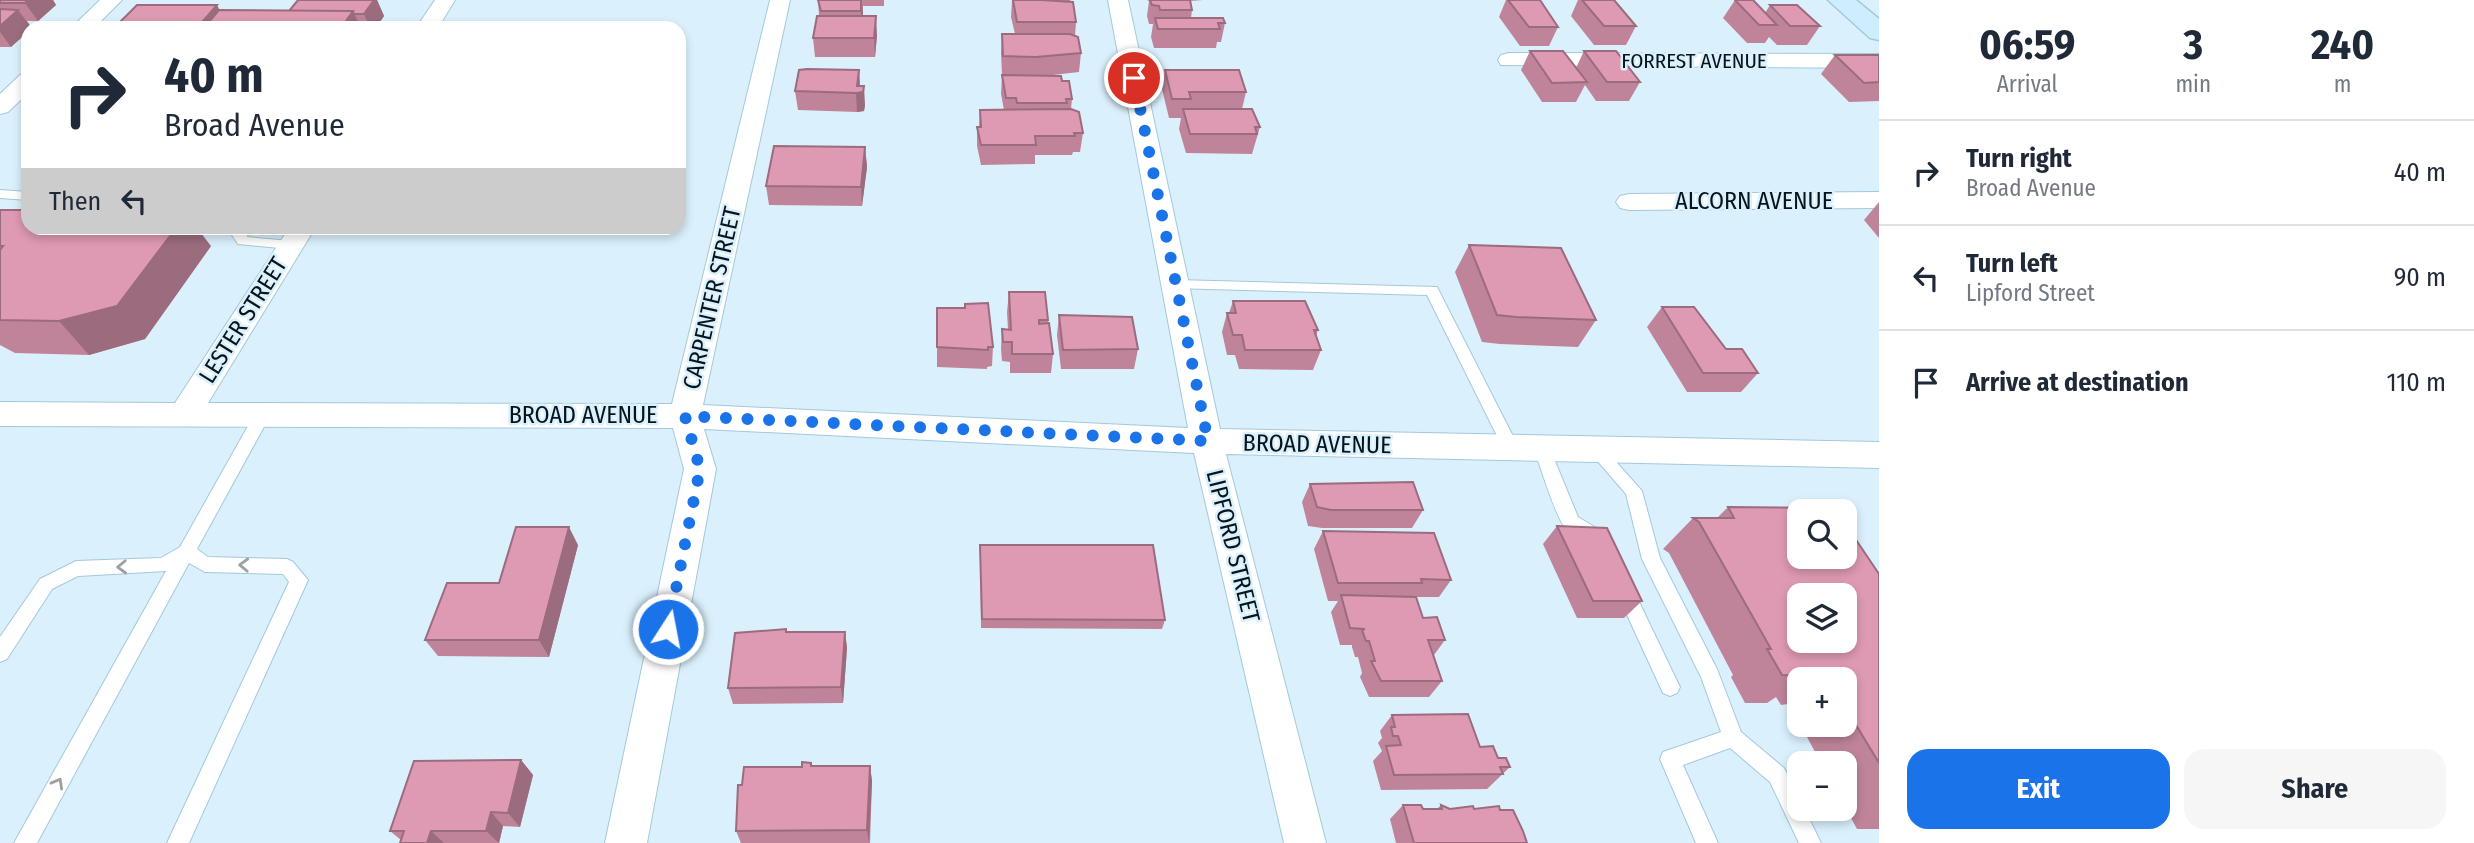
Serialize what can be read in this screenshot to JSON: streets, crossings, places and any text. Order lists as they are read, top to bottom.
{
  "streets": {
    "street": [
      "FORREST AVENUE",
      "ALCORN AVENUE",
      "CARPENTER STREET",
      "LESTER STREET",
      "BROAD AVENUE",
      "LIPFORD STREET"
    ]
  },
  "crossings": [
    ["CARPENTER STREET", "BROAD AVENUE"],
    ["LESTER STREET", "BROAD AVENUE"],
    ["BROAD AVENUE", "LIPFORD STREET"]
  ],
  "page": {
    "eta": [
      "06:59",
      "Arrival",
      "3",
      "min",
      "240",
      "m"
    ],
    "turn": ["40 m", "Broad Avenue"],
    "list": [
      {
        "name": "Turn right",
        "note": "Broad Avenue",
        "value": "40 m"
      },
      {
        "name": "Turn left",
        "note": "Lipford Street",
        "value": "90 m"
      },
      {
        "name": "Arrive at destination",
        "value": "110 m"
      }
    ],
    "then": "Then",
    "map_buttons": ["+", "−"],
    "buttons": ["Exit", "Share"]
  }
}
